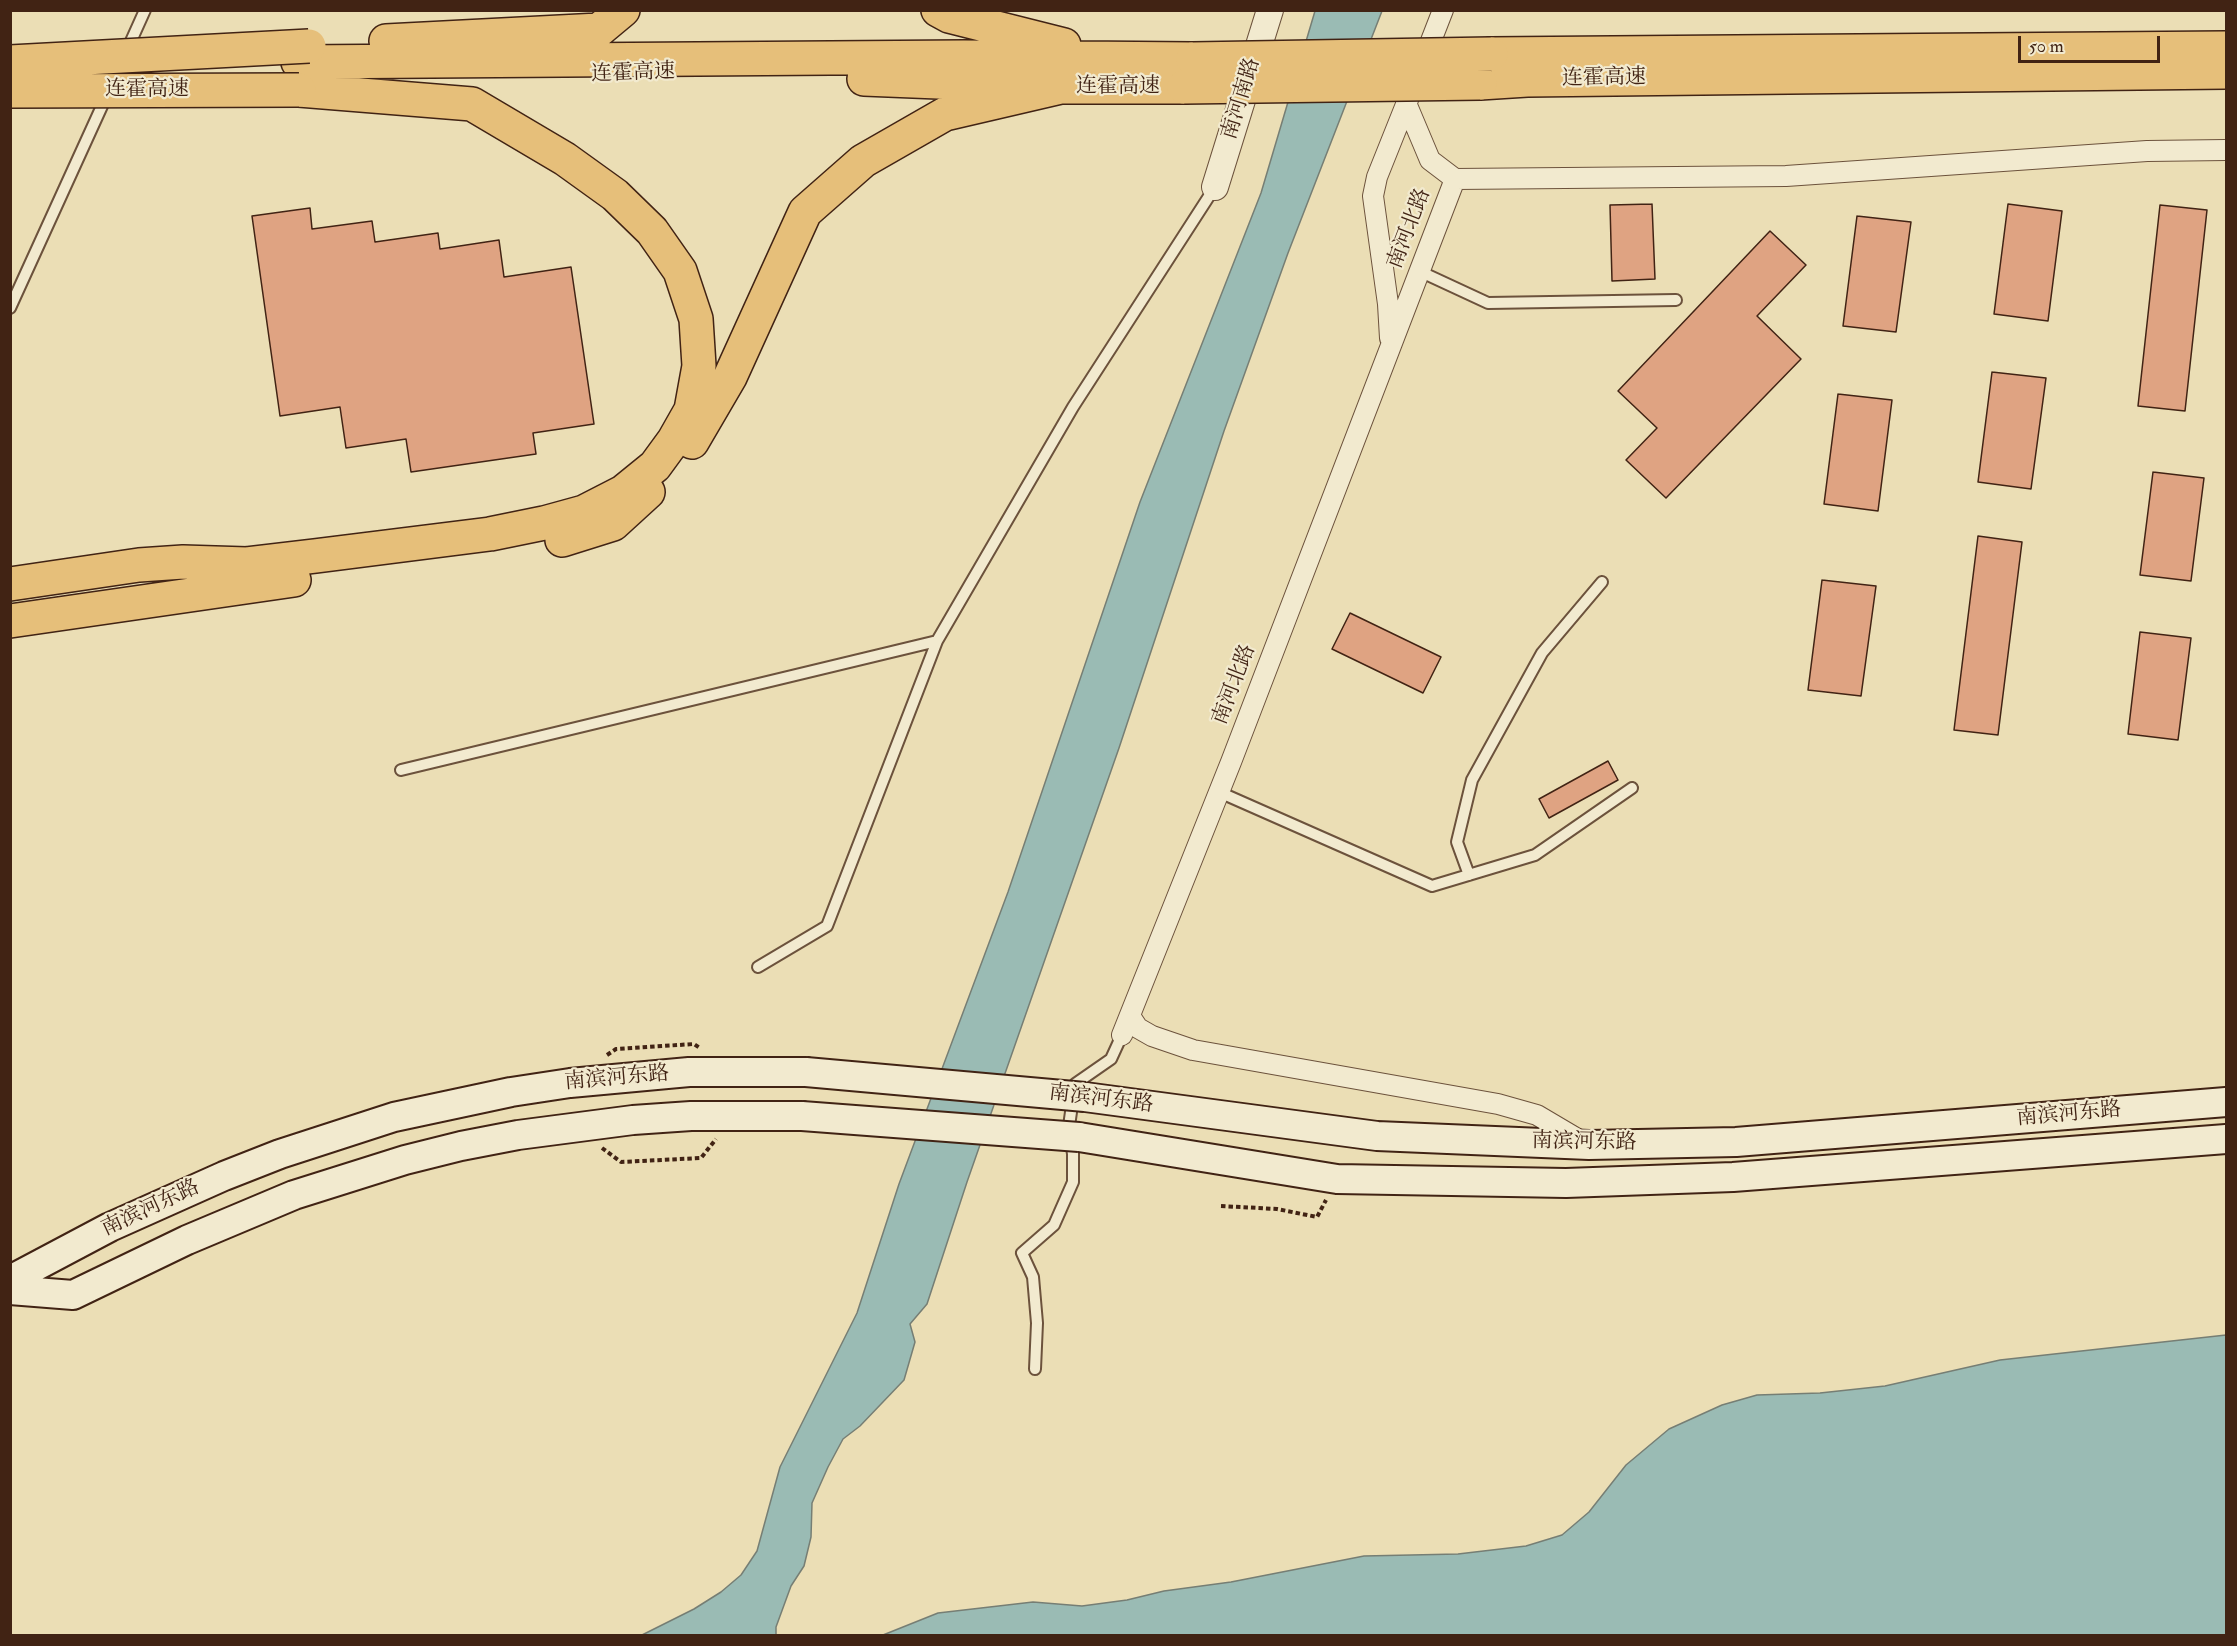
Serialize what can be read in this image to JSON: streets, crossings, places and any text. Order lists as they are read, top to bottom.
{
  "streets": {
    "highway": ["连霍高速"],
    "main road": ["南滨河东路"],
    "street": ["南河南路", "南河北路"]
  },
  "scale_bar": "50 m"
}
